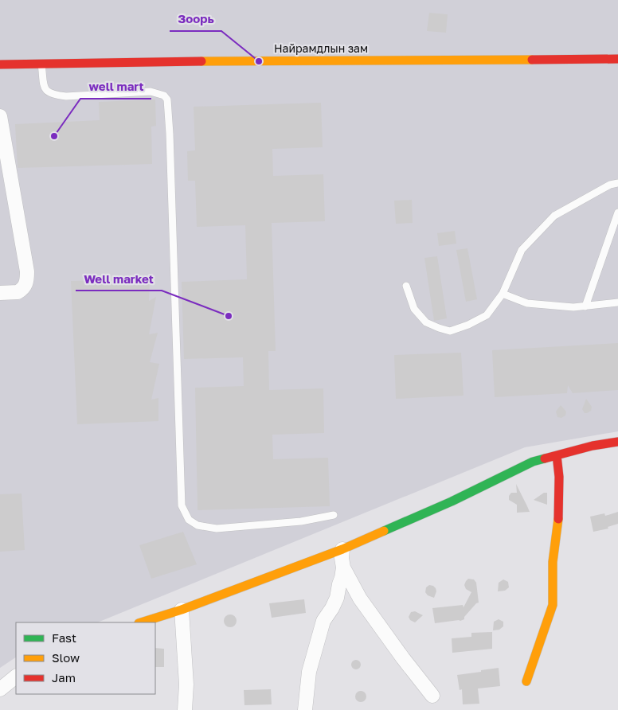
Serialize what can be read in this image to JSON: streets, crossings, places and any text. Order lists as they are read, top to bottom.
{
  "streets": {
    "street": ["Найрамдлын зам"]
  },
  "places": ["Зоорь", "well mart", "Well market"],
  "legend": ["Fast", "Slow", "Jam"]
}
